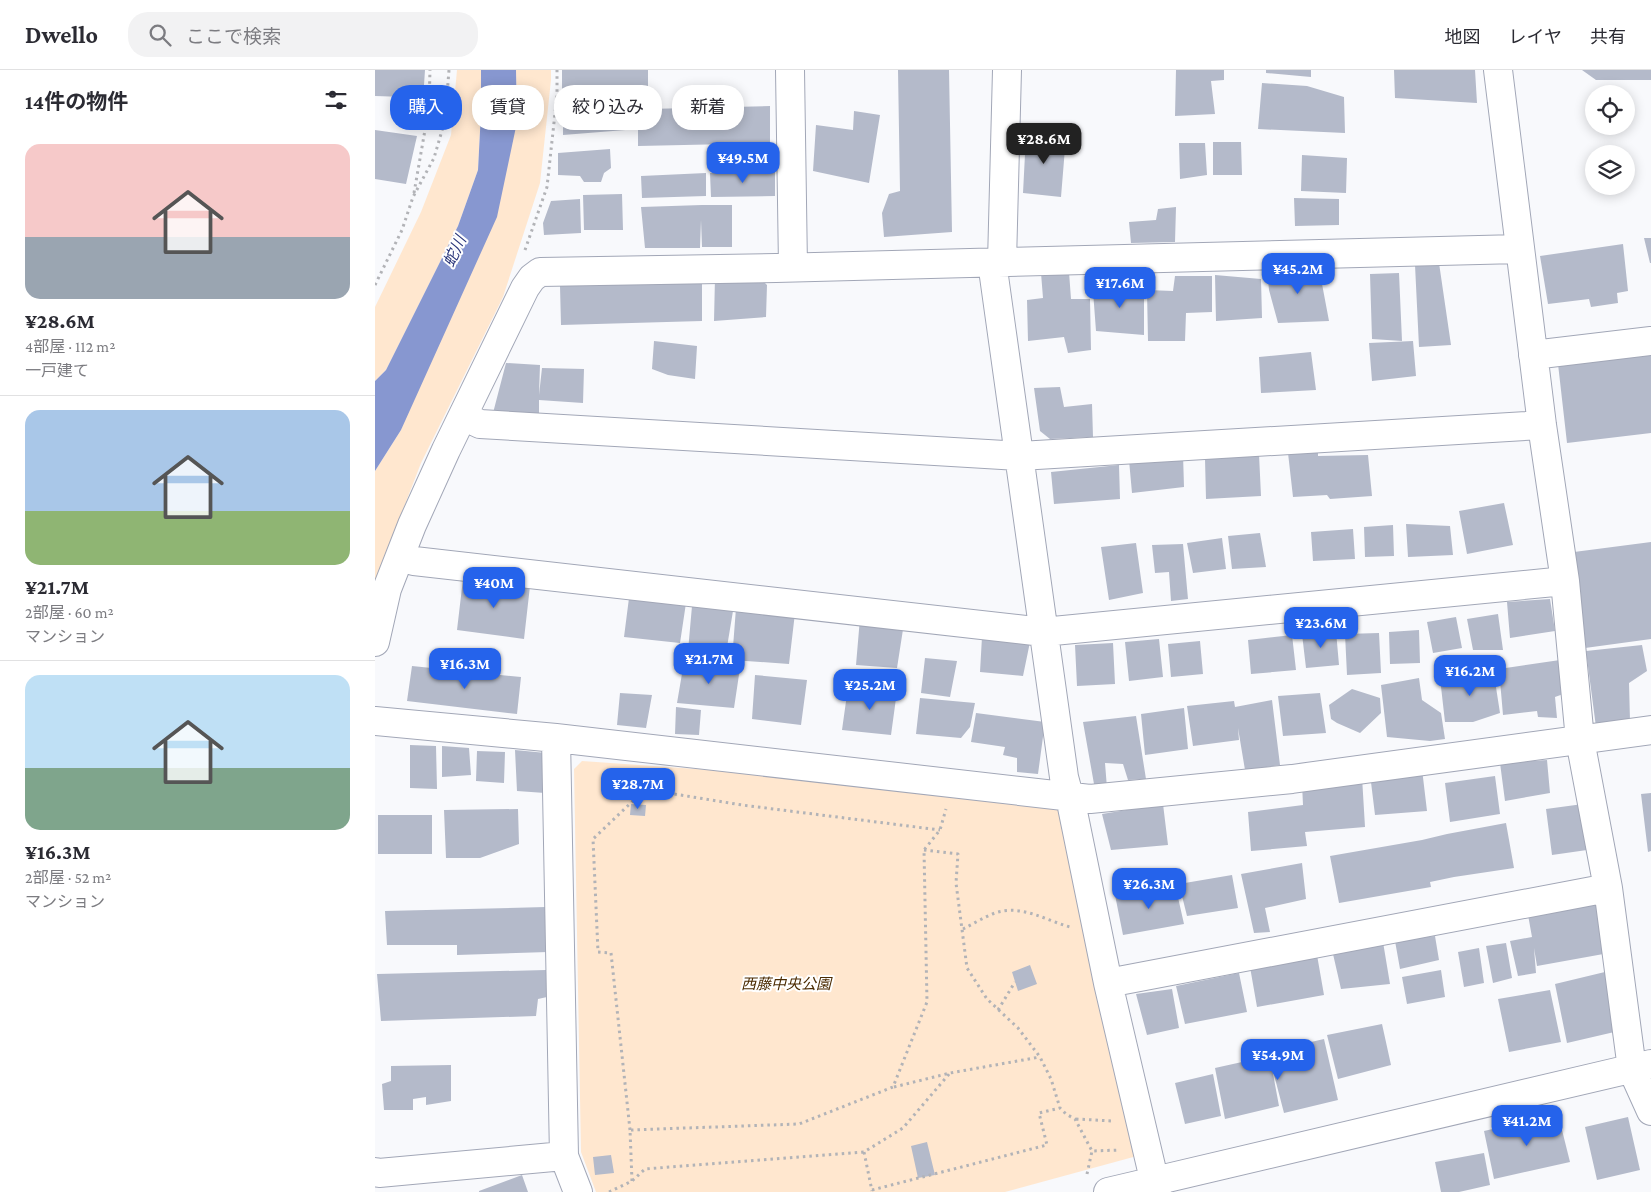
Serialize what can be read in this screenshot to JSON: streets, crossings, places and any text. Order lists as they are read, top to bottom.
{
  "water": ["蛇川"],
  "parks": ["西藤中央公園"],
  "page": {
    "header": "Dwello",
    "search": "ここで検索",
    "nav": ["地図", "レイヤ", "共有"],
    "heading": "14件の物件",
    "chip": [
      "購入",
      "賃貸",
      "絞り込み",
      "新着"
    ],
    "price": [
      "¥28.6M",
      "¥49.5M",
      "¥45.2M",
      "¥17.6M",
      "¥40M",
      "¥23.6M",
      "¥21.7M",
      "¥16.3M",
      "¥16.2M",
      "¥25.2M",
      "¥28.7M",
      "¥26.3M",
      "¥54.9M",
      "¥41.2M"
    ],
    "list": [
      {
        "name": "¥28.6M",
        "note": "4部屋 · 112 m² · 一戸建て"
      },
      {
        "name": "¥21.7M",
        "note": "2部屋 · 60 m² · マンション"
      },
      {
        "name": "¥16.3M",
        "note": "2部屋 · 52 m² · マンション"
      }
    ]
  }
}
